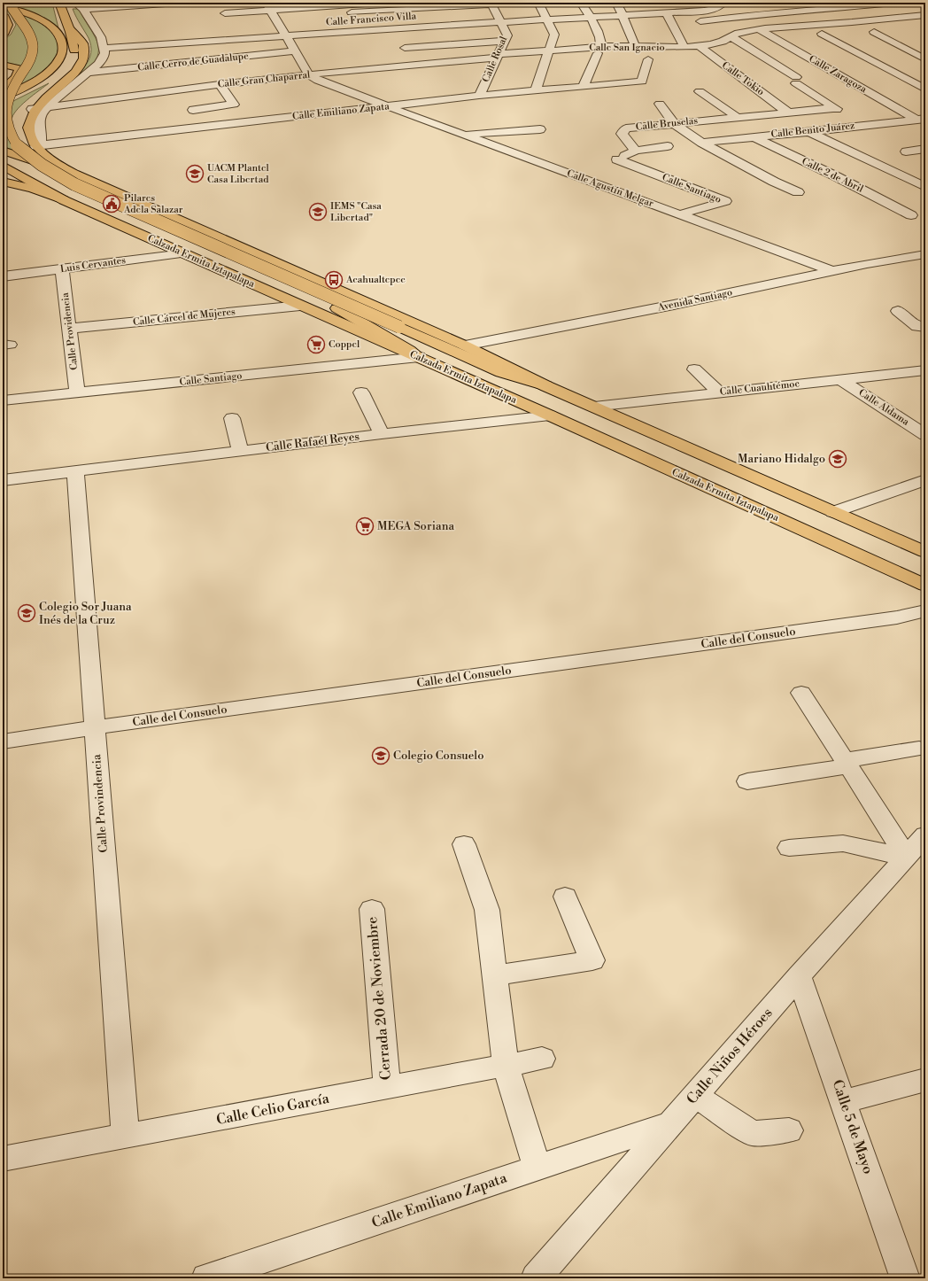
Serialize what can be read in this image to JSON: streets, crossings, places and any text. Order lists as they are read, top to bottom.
{
  "streets": {
    "main road": ["Calzada Ermita Iztapalapa"],
    "street": [
      "Calle Francisco Villa",
      "Calle San Ignacio",
      "Calle Rosal",
      "Calle Cerro de Guadalupe",
      "Calle Zaragoza",
      "Calle Tokio",
      "Calle Gran Chaparral",
      "Calle Emiliano Zapata",
      "Calle Bruselas",
      "Calle Benito Juárez",
      "Calle 2 de Abril",
      "Calle Agustín Melgar",
      "Calle Santiago",
      "Luis Cervantes",
      "Avenida Santiago",
      "Calle Cárcel de Mujeres",
      "Calle Providencia",
      "Calle Cuauhtémoc",
      "Calle Aldama",
      "Calle Rafaél Reyes",
      "Calle del Consuelo",
      "Calle Provindencia",
      "Cerrada 20 de Noviembre",
      "Calle Niños Héroes",
      "Calle Celio García",
      "Calle 5 de Mayo"
    ]
  },
  "crossings": [
    ["Calle Francisco Villa", "Calle Rosal"],
    ["Calle San Ignacio", "Calle Rosal"],
    ["Calle San Ignacio", "Calle Zaragoza"],
    ["Calle San Ignacio", "Calle Tokio"],
    ["Calle San Ignacio", "Calle Gran Chaparral"],
    ["Calle Rosal", "Calle Gran Chaparral"],
    ["Calle Rosal", "Calle Emiliano Zapata"],
    ["Calle Zaragoza", "Calle Benito Juárez"],
    ["Calle Tokio", "Calle Bruselas"],
    ["Calle Gran Chaparral", "Calle Agustín Melgar"],
    ["Calle Emiliano Zapata", "Calle Agustín Melgar"],
    ["Calle Emiliano Zapata", "Calle Niños Héroes"],
    ["Calle Bruselas", "Calle Santiago"],
    ["Calle Benito Juárez", "Calle 2 de Abril"],
    ["Calle Agustín Melgar", "Calle Santiago"],
    ["Calle Agustín Melgar", "Avenida Santiago"],
    ["Calle Santiago", "Calzada Ermita Iztapalapa"],
    ["Calle Santiago", "Calle Providencia"],
    ["Calzada Ermita Iztapalapa", "Luis Cervantes"],
    ["Calzada Ermita Iztapalapa", "Calle Cárcel de Mujeres"],
    ["Calzada Ermita Iztapalapa", "Calle Rafaél Reyes"],
    ["Luis Cervantes", "Calle Providencia"],
    ["Calle Cárcel de Mujeres", "Calle Providencia"],
    ["Calle Cuauhtémoc", "Calle Aldama"],
    ["Calle Rafaél Reyes", "Calle Provindencia"],
    ["Calle del Consuelo", "Calle Provindencia"],
    ["Calle Provindencia", "Calle Celio García"],
    ["Cerrada 20 de Noviembre", "Calle Celio García"],
    ["Calle Niños Héroes", "Calle 5 de Mayo"]
  ],
  "places": {
    "school or university": [
      "UACM Plantel Casa Libertad",
      "IEMS \"Casa Libertad\"",
      "Mariano Hidalgo",
      "Colegio Sor Juana Inés de la Cruz",
      "Colegio Consuelo"
    ],
    "public building": ["Pilares Adela Salazar"],
    "bus stop": ["Acahualtepec"],
    "supermarket": ["Coppel", "MEGA Soriana"]
  }
}
